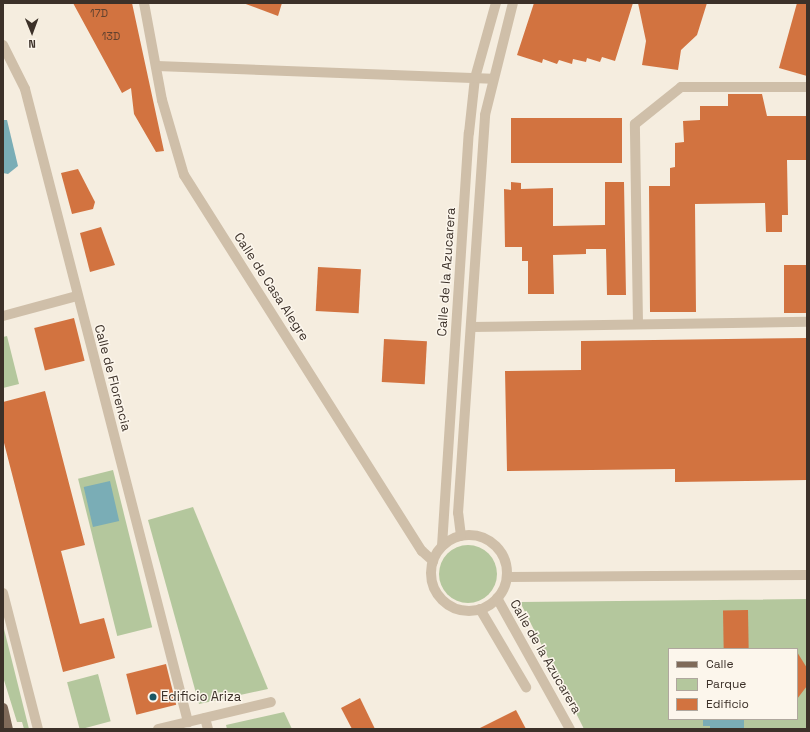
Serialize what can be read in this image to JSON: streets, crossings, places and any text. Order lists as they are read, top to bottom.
{
  "streets": {
    "street": ["Calle de la Azucarera", "Calle de Casa Alegre", "Calle de Florencia"]
  },
  "crossings": [
    ["Calle de la Azucarera", "Calle de Casa Alegre"]
  ],
  "places": ["Edificio Ariza"],
  "house_numbers": ["17D", "13D"],
  "legend": ["Calle", "Parque", "Edificio"],
  "north": "bottom"
}
